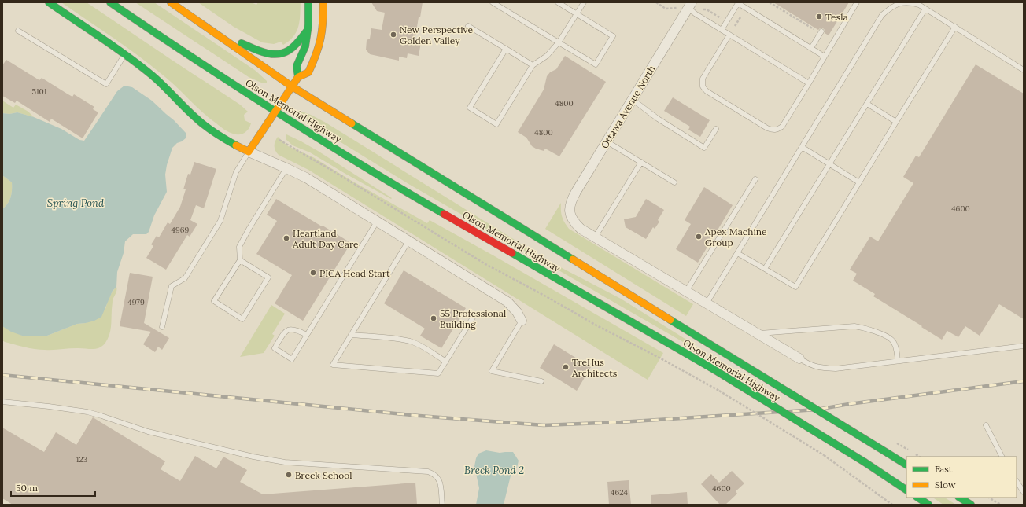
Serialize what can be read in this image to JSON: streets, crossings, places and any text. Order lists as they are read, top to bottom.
{
  "streets": {
    "main road": ["Olson Memorial Highway"],
    "street": ["Ottawa Avenue North"]
  },
  "water": ["Spring Pond", "Breck Pond 2"],
  "places": [
    "Tesla",
    "New Perspective Golden Valley",
    "Apex Machine Group",
    "Heartland Adult Day Care",
    "PICA Head Start",
    "55 Professional Building",
    "TreHus Architects",
    "Breck School"
  ],
  "house_numbers": [
    "5101",
    "4800",
    "4800",
    "4600",
    "4969",
    "4979",
    "123",
    "4600",
    "4624"
  ],
  "legend": ["Fast", "Slow"],
  "scale_bar": "50 m"
}
